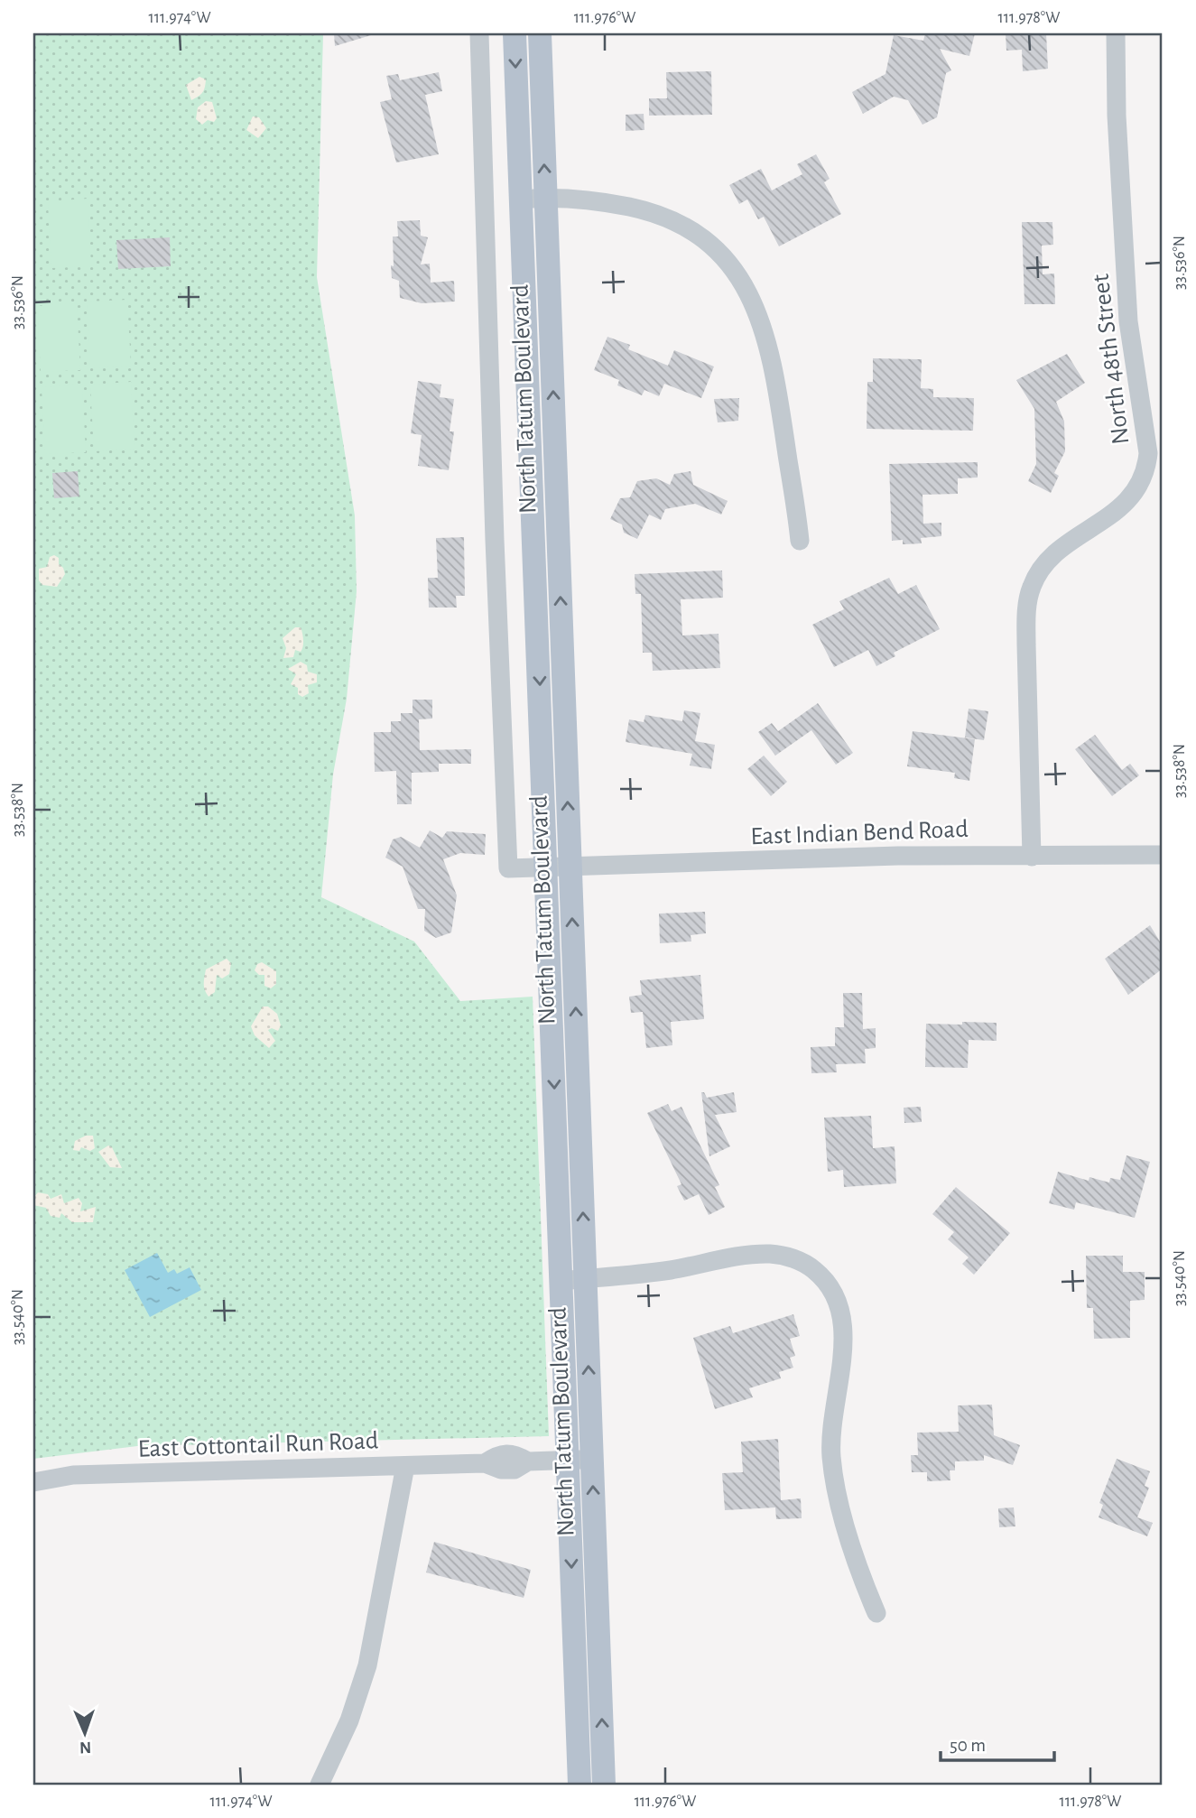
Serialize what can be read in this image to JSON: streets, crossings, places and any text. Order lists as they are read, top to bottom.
{
  "streets": {
    "main road": ["North Tatum Boulevard"],
    "street": ["North 48th Street", "East Indian Bend Road", "East Cottontail Run Road"]
  },
  "crossings": [
    ["North 48th Street", "East Indian Bend Road"],
    ["North Tatum Boulevard", "East Indian Bend Road"],
    ["North Tatum Boulevard", "East Cottontail Run Road"]
  ],
  "scale_bar": "50 m",
  "north": "bottom",
  "coordinates": [
    "111.974°W",
    "111.976°W",
    "111.978°W",
    "33.536°N",
    "33.538°N",
    "33.540°N"
  ]
}
